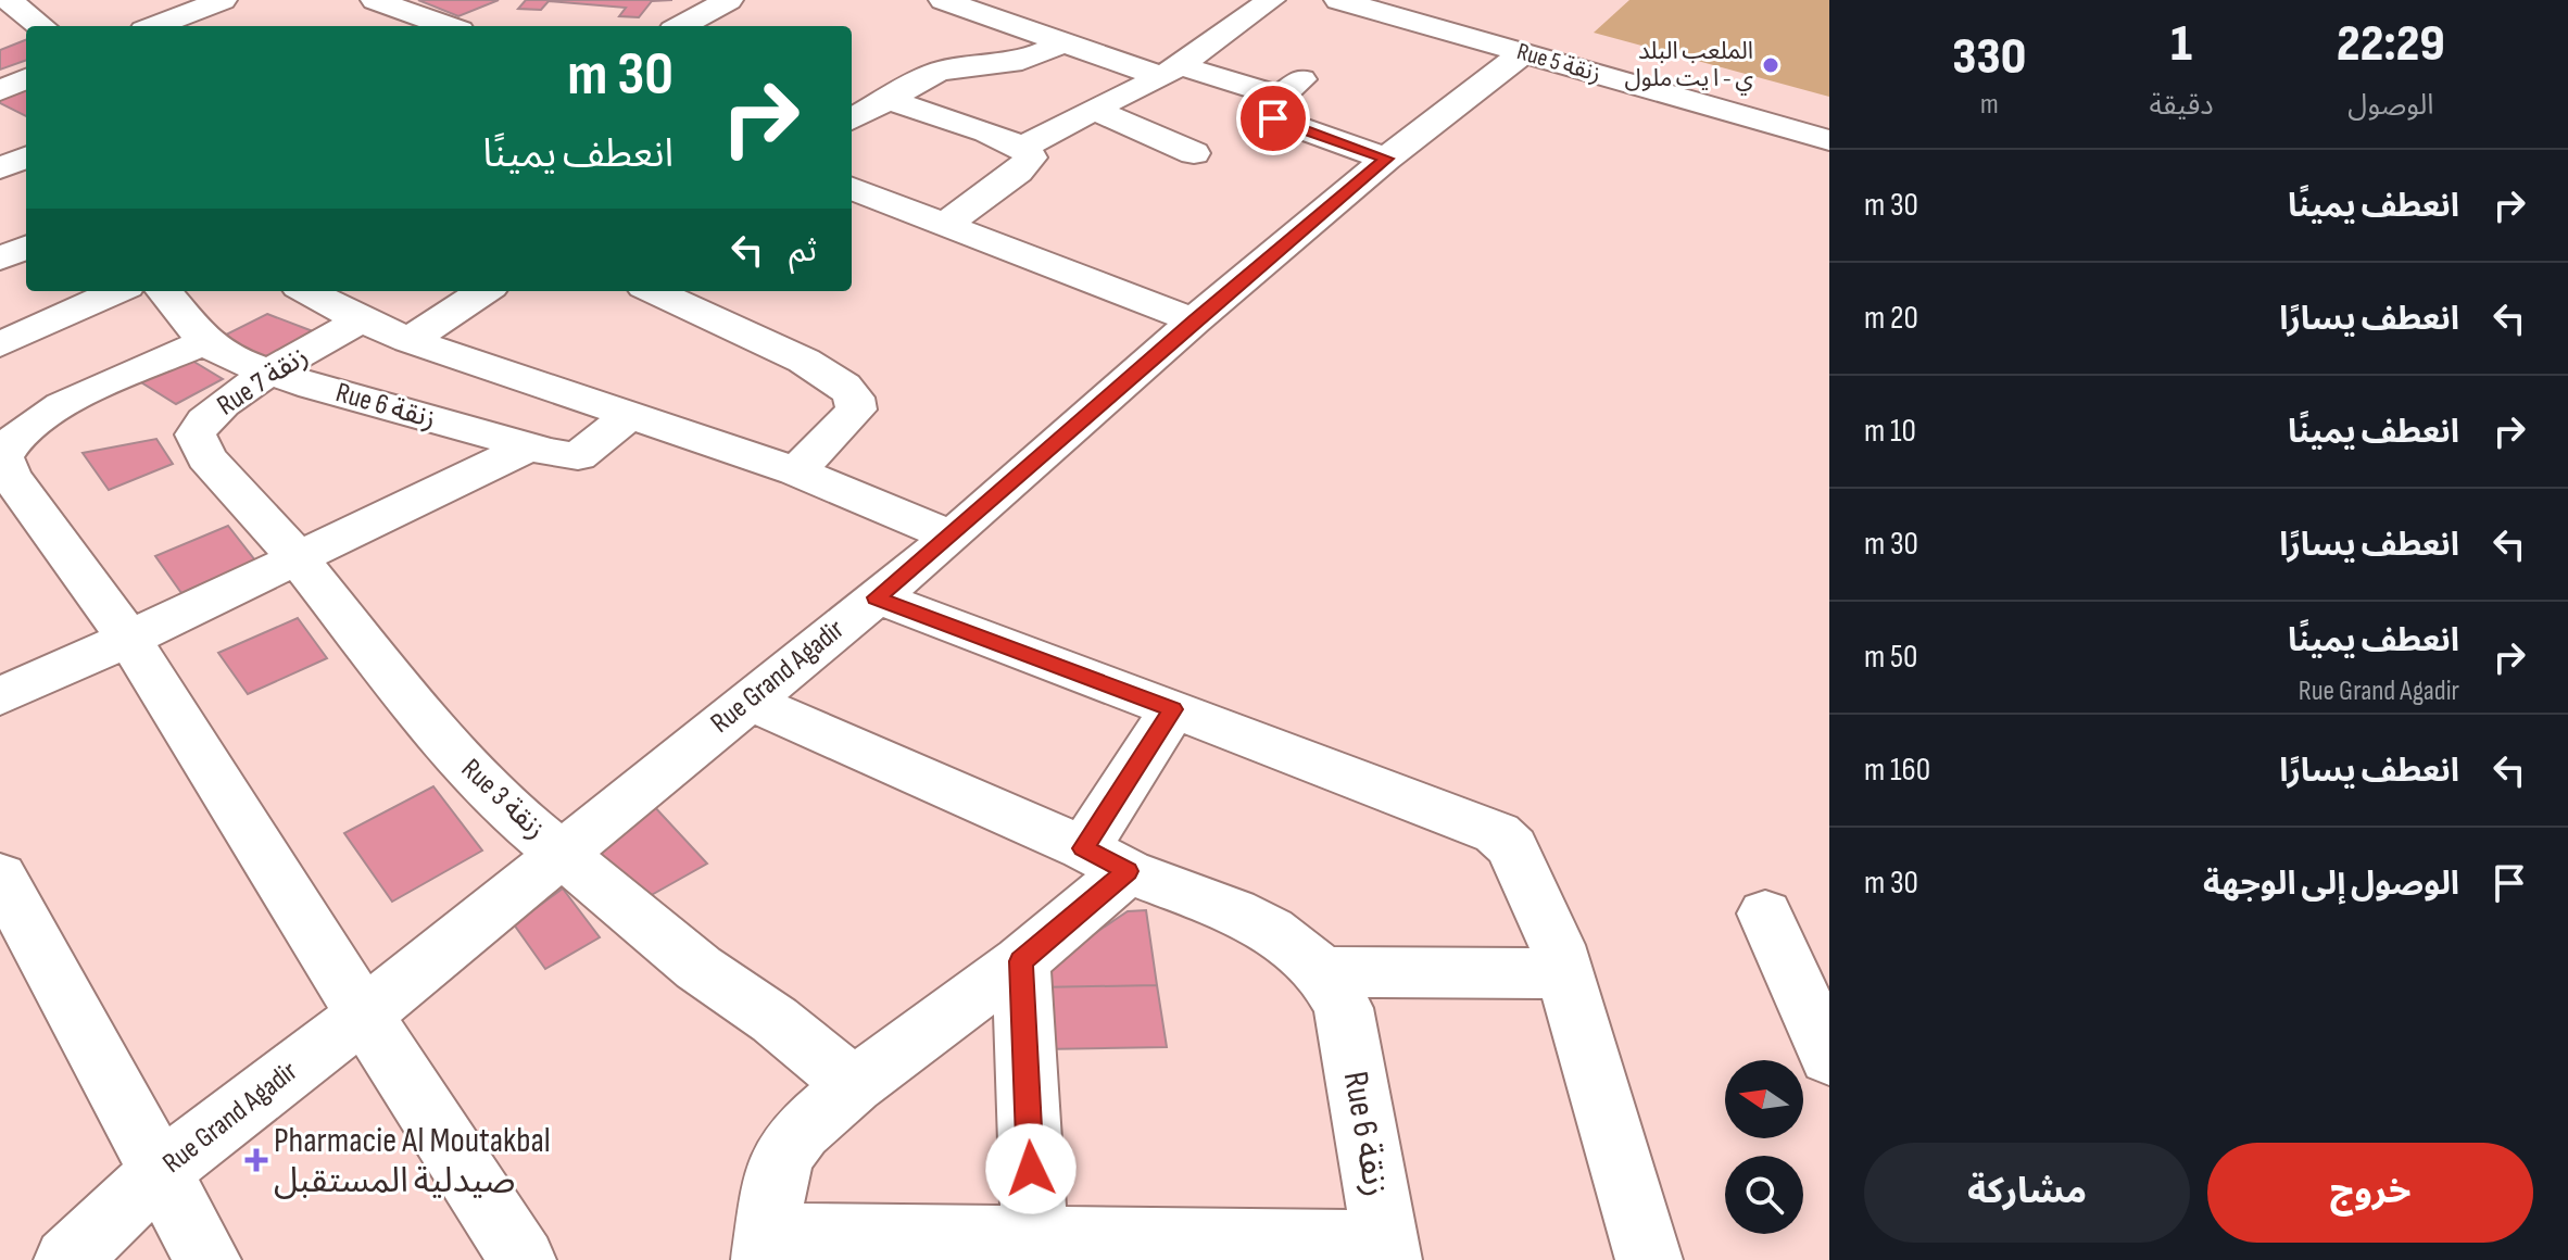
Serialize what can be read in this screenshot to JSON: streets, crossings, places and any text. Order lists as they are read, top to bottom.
{
  "streets": {
    "street": [
      "Rue 5 زنقة",
      "Rue 7 زنقة",
      "Rue 6 زنقة",
      "Rue Grand Agadir",
      "Rue 3 زنقة"
    ]
  },
  "crossings": [
    ["Rue 5 زنقة", "Rue Grand Agadir"],
    ["Rue 7 زنقة", "Rue 6 زنقة"],
    ["Rue 7 زنقة", "Rue 3 زنقة"],
    ["Rue Grand Agadir", "Rue 3 زنقة"]
  ],
  "places": {
    "other": ["الملعب البلد ي - ا يت ملول"],
    "health": ["Pharmacie Al Moutakbal صيدلية المستقبل"]
  },
  "north": "left",
  "page": {
    "eta": [
      "22:29",
      "الوصول",
      "1",
      "دقيقة",
      "330",
      "m"
    ],
    "turn": ["30 m", "انعطف يمينًا"],
    "list": [
      {
        "name": "انعطف يمينًا",
        "value": "30 m"
      },
      {
        "name": "انعطف يسارًا",
        "value": "20 m"
      },
      {
        "name": "انعطف يمينًا",
        "value": "10 m"
      },
      {
        "name": "انعطف يسارًا",
        "value": "30 m"
      },
      {
        "name": "انعطف يمينًا",
        "note": "Rue Grand Agadir",
        "value": "50 m"
      },
      {
        "name": "انعطف يسارًا",
        "value": "160 m"
      },
      {
        "name": "الوصول إلى الوجهة",
        "value": "30 m"
      }
    ],
    "then": "ثم",
    "buttons": ["خروج", "مشاركة"]
  }
}
